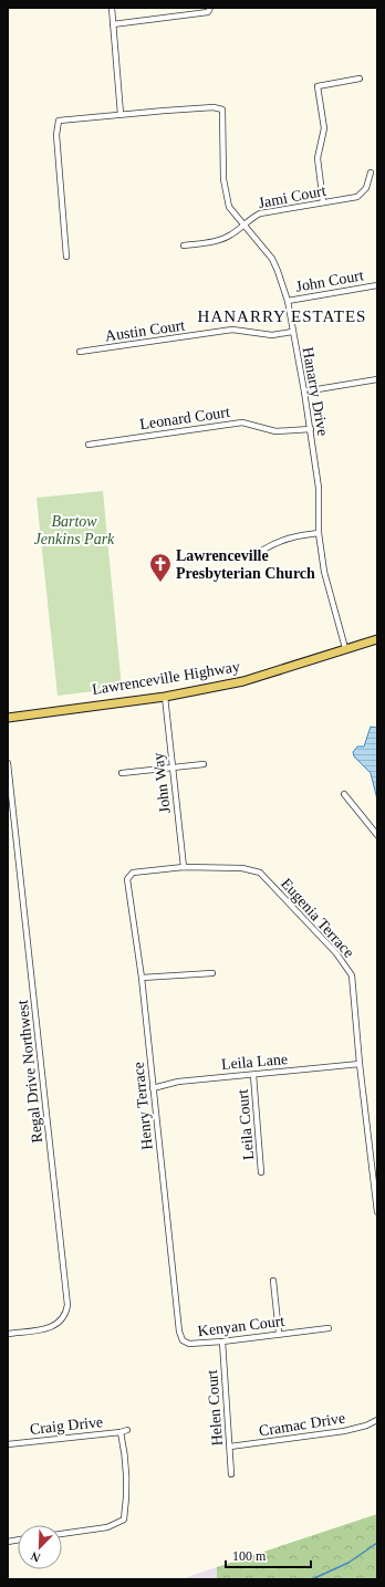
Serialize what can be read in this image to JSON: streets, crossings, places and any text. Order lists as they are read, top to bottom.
{
  "streets": {
    "main road": ["Lawrenceville Highway"],
    "street": [
      "Jami Court",
      "John Court",
      "Austin Court",
      "Hanarry Drive",
      "Leonard Court",
      "John Way",
      "Eugenia Terrace",
      "Leila Lane",
      "Regal Drive Northwest",
      "Henry Terrace",
      "Leila Court",
      "Kenyan Court",
      "Helen Court",
      "Cramac Drive",
      "Craig Drive"
    ]
  },
  "crossings": [
    ["Jami Court", "Hanarry Drive"],
    ["John Court", "Hanarry Drive"],
    ["Austin Court", "Hanarry Drive"],
    ["Hanarry Drive", "Leonard Court"],
    ["Hanarry Drive", "Lawrenceville Highway"],
    ["Lawrenceville Highway", "John Way"],
    ["John Way", "Eugenia Terrace"],
    ["Eugenia Terrace", "Leila Lane"],
    ["Eugenia Terrace", "Henry Terrace"],
    ["Leila Lane", "Henry Terrace"],
    ["Leila Lane", "Leila Court"],
    ["Henry Terrace", "Kenyan Court"],
    ["Kenyan Court", "Helen Court"],
    ["Helen Court", "Cramac Drive"]
  ],
  "districts": ["HANARRY ESTATES"],
  "parks": ["Bartow Jenkins Park"],
  "places": {
    "church": ["Lawrenceville Presbyterian Church"]
  },
  "scale_bar": "100 m",
  "north": "bottom left"
}
